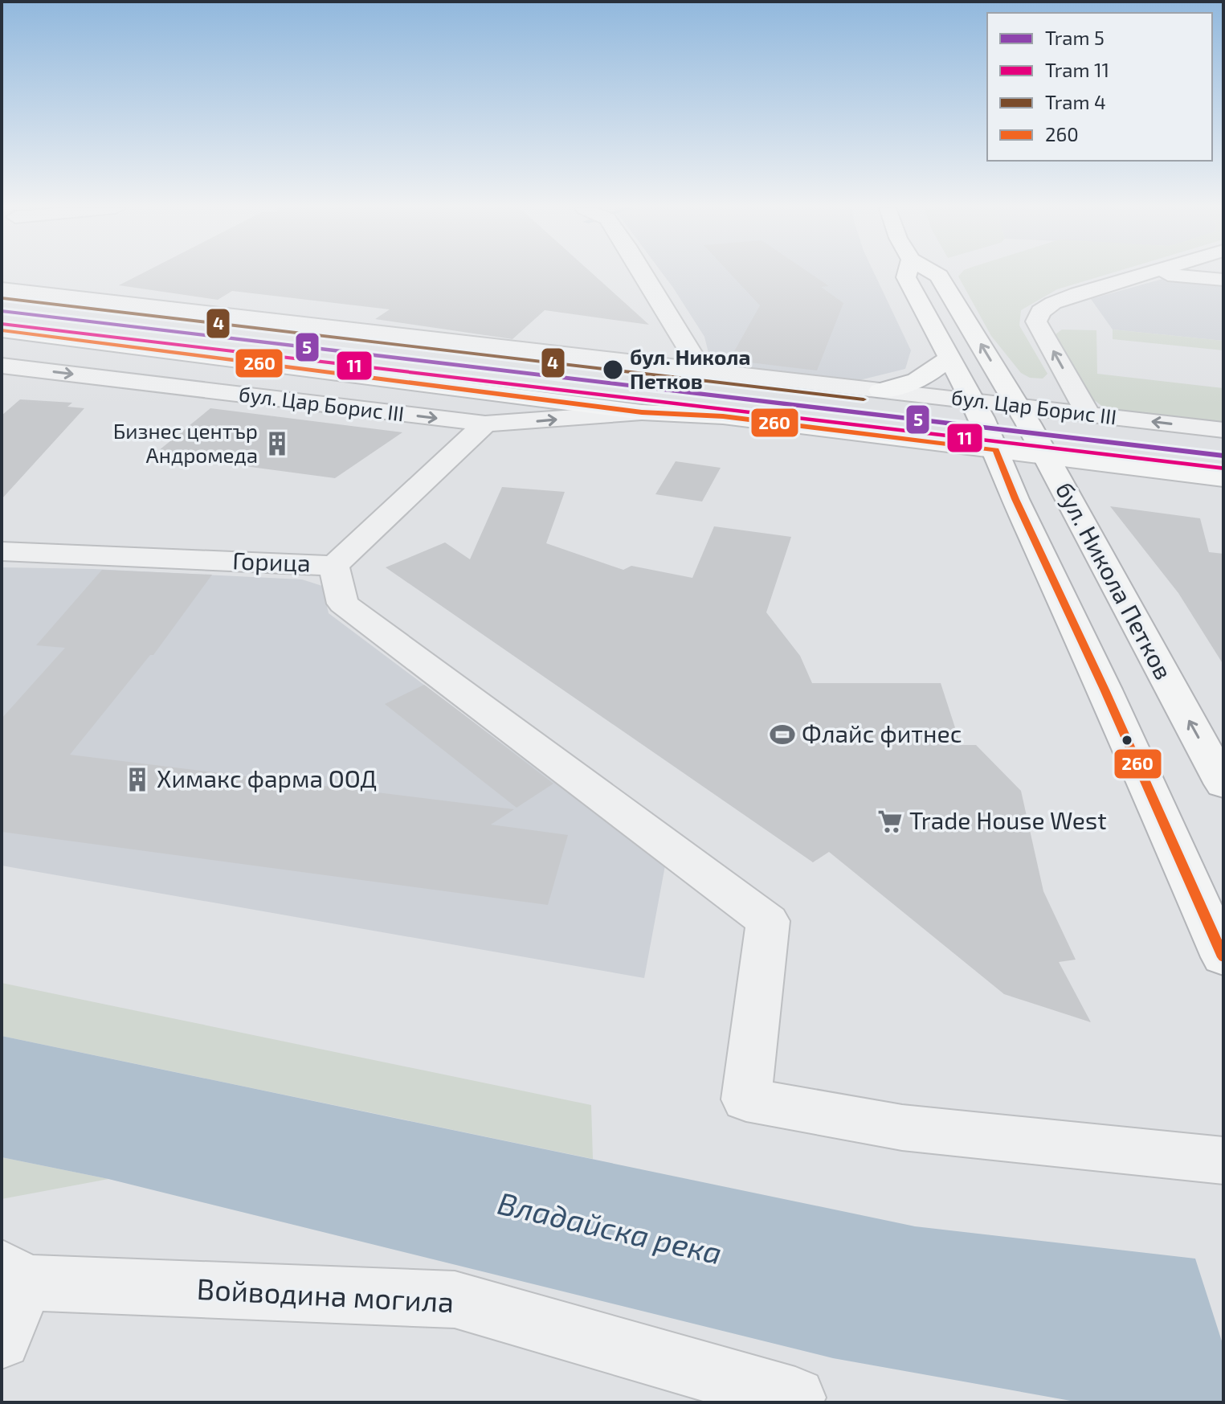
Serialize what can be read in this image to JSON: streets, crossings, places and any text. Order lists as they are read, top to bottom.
{
  "streets": {
    "main road": ["бул. Цар Борис III", "бул. Никола Петков"],
    "street": ["Горица", "Войводина могила"]
  },
  "crossings": [
    ["бул. Цар Борис III", "Горица"],
    ["бул. Цар Борис III", "бул. Никола Петков"]
  ],
  "water": ["Владайска река"],
  "places": {
    "other": ["бул. Никола Петков"],
    "building": ["Бизнес център Андромеда", "Химакс фарма ООД"],
    "sports": ["Флайс фитнес"],
    "supermarket": ["Trade House West"]
  },
  "lines": [
    "tram line 4",
    "tram line 5",
    "tram line 11",
    "transit line 260"
  ],
  "legend": [
    "Tram 5",
    "Tram 11",
    "Tram 4",
    "260"
  ]
}
